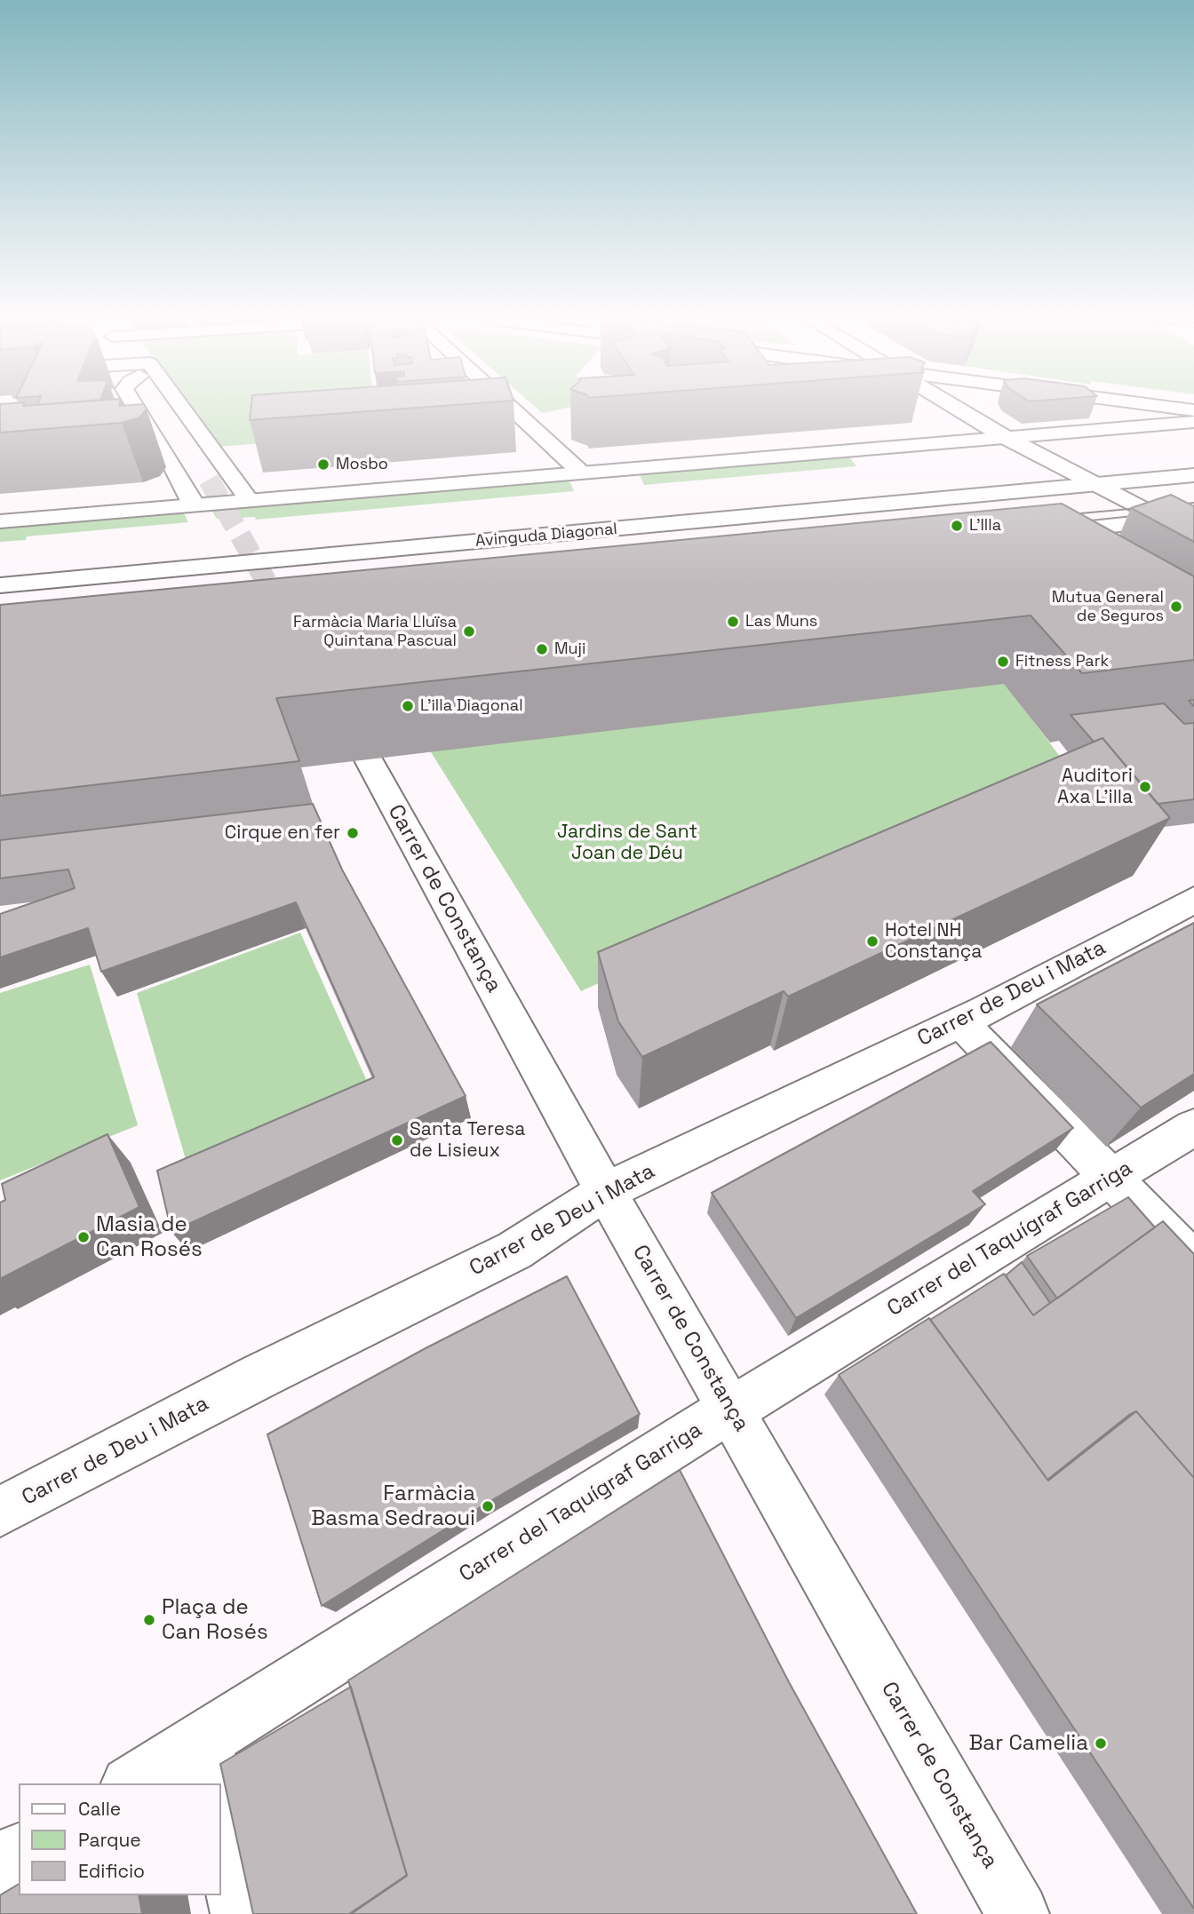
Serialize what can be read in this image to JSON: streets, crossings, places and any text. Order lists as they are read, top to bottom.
{
  "streets": {
    "street": [
      "Avinguda Diagonal",
      "Carrer de Constança",
      "Carrer de Deu i Mata",
      "Carrer del Taquígraf Garriga"
    ]
  },
  "crossings": [
    ["Carrer de Constança", "Carrer de Deu i Mata"],
    ["Carrer de Constança", "Carrer del Taquígraf Garriga"]
  ],
  "parks": ["Jardins de Sant Joan de Déu"],
  "places": [
    "Mosbo",
    "L'Illa",
    "Mutua General de Seguros",
    "Las Muns",
    "Farmàcia Maria Lluïsa Quintana Pascual",
    "Muji",
    "Fitness Park",
    "L'illa Diagonal",
    "Auditori Axa L’illa",
    "Cirque en fer",
    "Hotel NH Constança",
    "Santa Teresa de Lisieux",
    "Masia de Can Rosés",
    "Farmàcia Basma Sedraoui",
    "Plaça de Can Rosés",
    "Bar Camelia"
  ],
  "legend": ["Calle", "Parque", "Edificio"]
}
